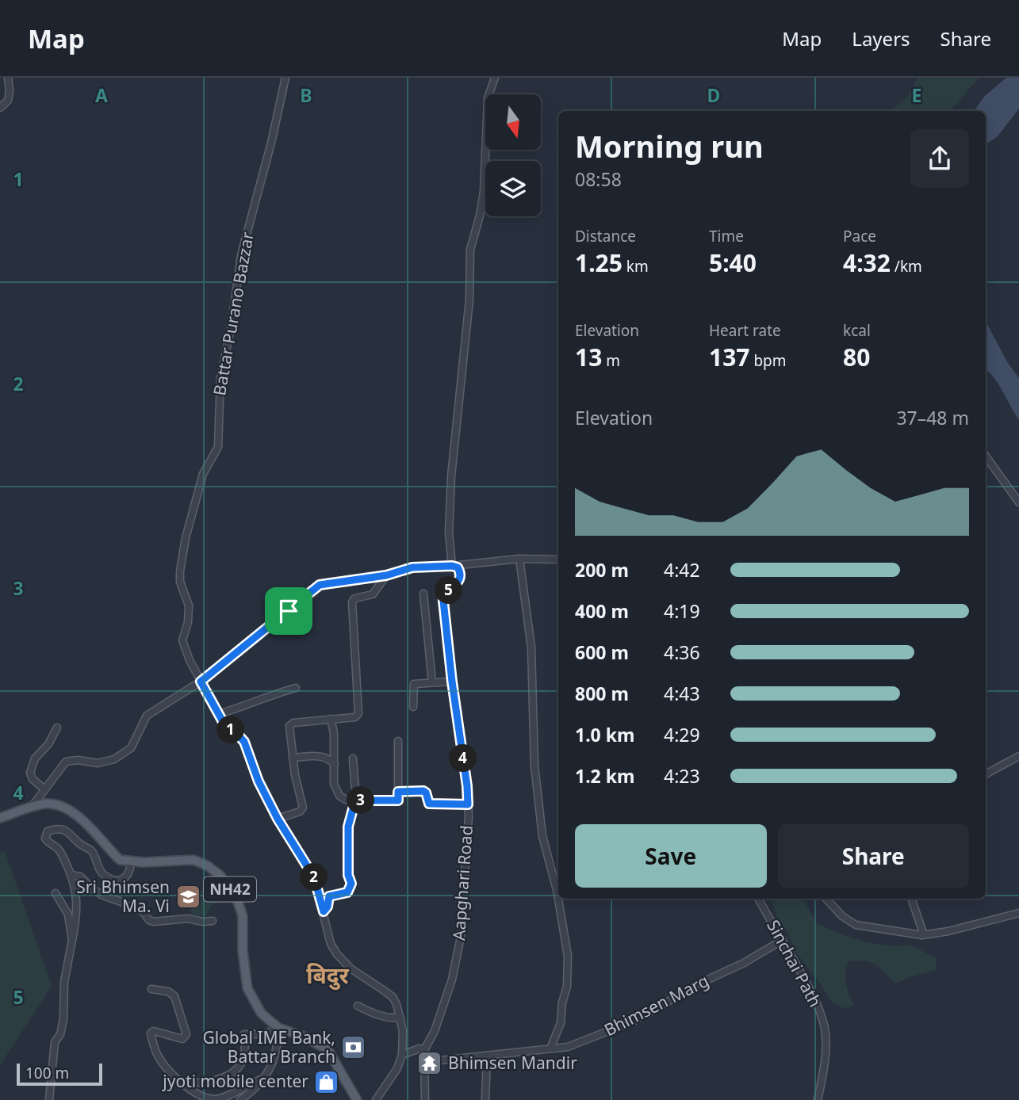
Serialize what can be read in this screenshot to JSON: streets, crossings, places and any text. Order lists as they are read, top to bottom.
{
  "streets": {
    "main road": ["NH42"],
    "street": [
      "Battar Purano Bazzar",
      "Aapghari Road",
      "Sinchai Path",
      "Bhimsen Marg"
    ]
  },
  "crossings": [
    ["Aapghari Road", "Bhimsen Marg"],
    ["Sinchai Path", "Bhimsen Marg"]
  ],
  "districts": ["बिदुर"],
  "places": {
    "school or university": ["Sri Bhimsen Ma. Vi"],
    "bank": ["Global IME Bank, Battar Branch"],
    "temple": ["Bhimsen Mandir"],
    "shop": ["jyoti mobile center"]
  },
  "scale_bar": "100 m",
  "north": "bottom",
  "page": {
    "header": "Map",
    "nav": ["Map", "Layers", "Share"],
    "heading": ["Morning run", "08:58"],
    "stats": [
      ["Distance", "1.25 km"],
      ["Time", "5:40"],
      ["Pace", "4:32 /km"],
      ["Elevation", "13 m"],
      ["Heart rate", "137 bpm"],
      ["kcal", "80"]
    ],
    "chart": ["Elevation", "37–48 m"],
    "list": [
      {
        "name": "200 m",
        "note": "4:42"
      },
      {
        "name": "400 m",
        "note": "4:19"
      },
      {
        "name": "600 m",
        "note": "4:36"
      },
      {
        "name": "800 m",
        "note": "4:43"
      },
      {
        "name": "1.0 km",
        "note": "4:29"
      },
      {
        "name": "1.2 km",
        "note": "4:23"
      }
    ],
    "pins": [
      "5",
      "1",
      "4",
      "3",
      "2"
    ],
    "buttons": ["Save", "Share"],
    "scale": "100 m"
  },
  "grid": {
    "columns": [
      "A",
      "B",
      "D",
      "E"
    ],
    "rows": [
      "1",
      "2",
      "3",
      "4",
      "5"
    ]
  }
}
